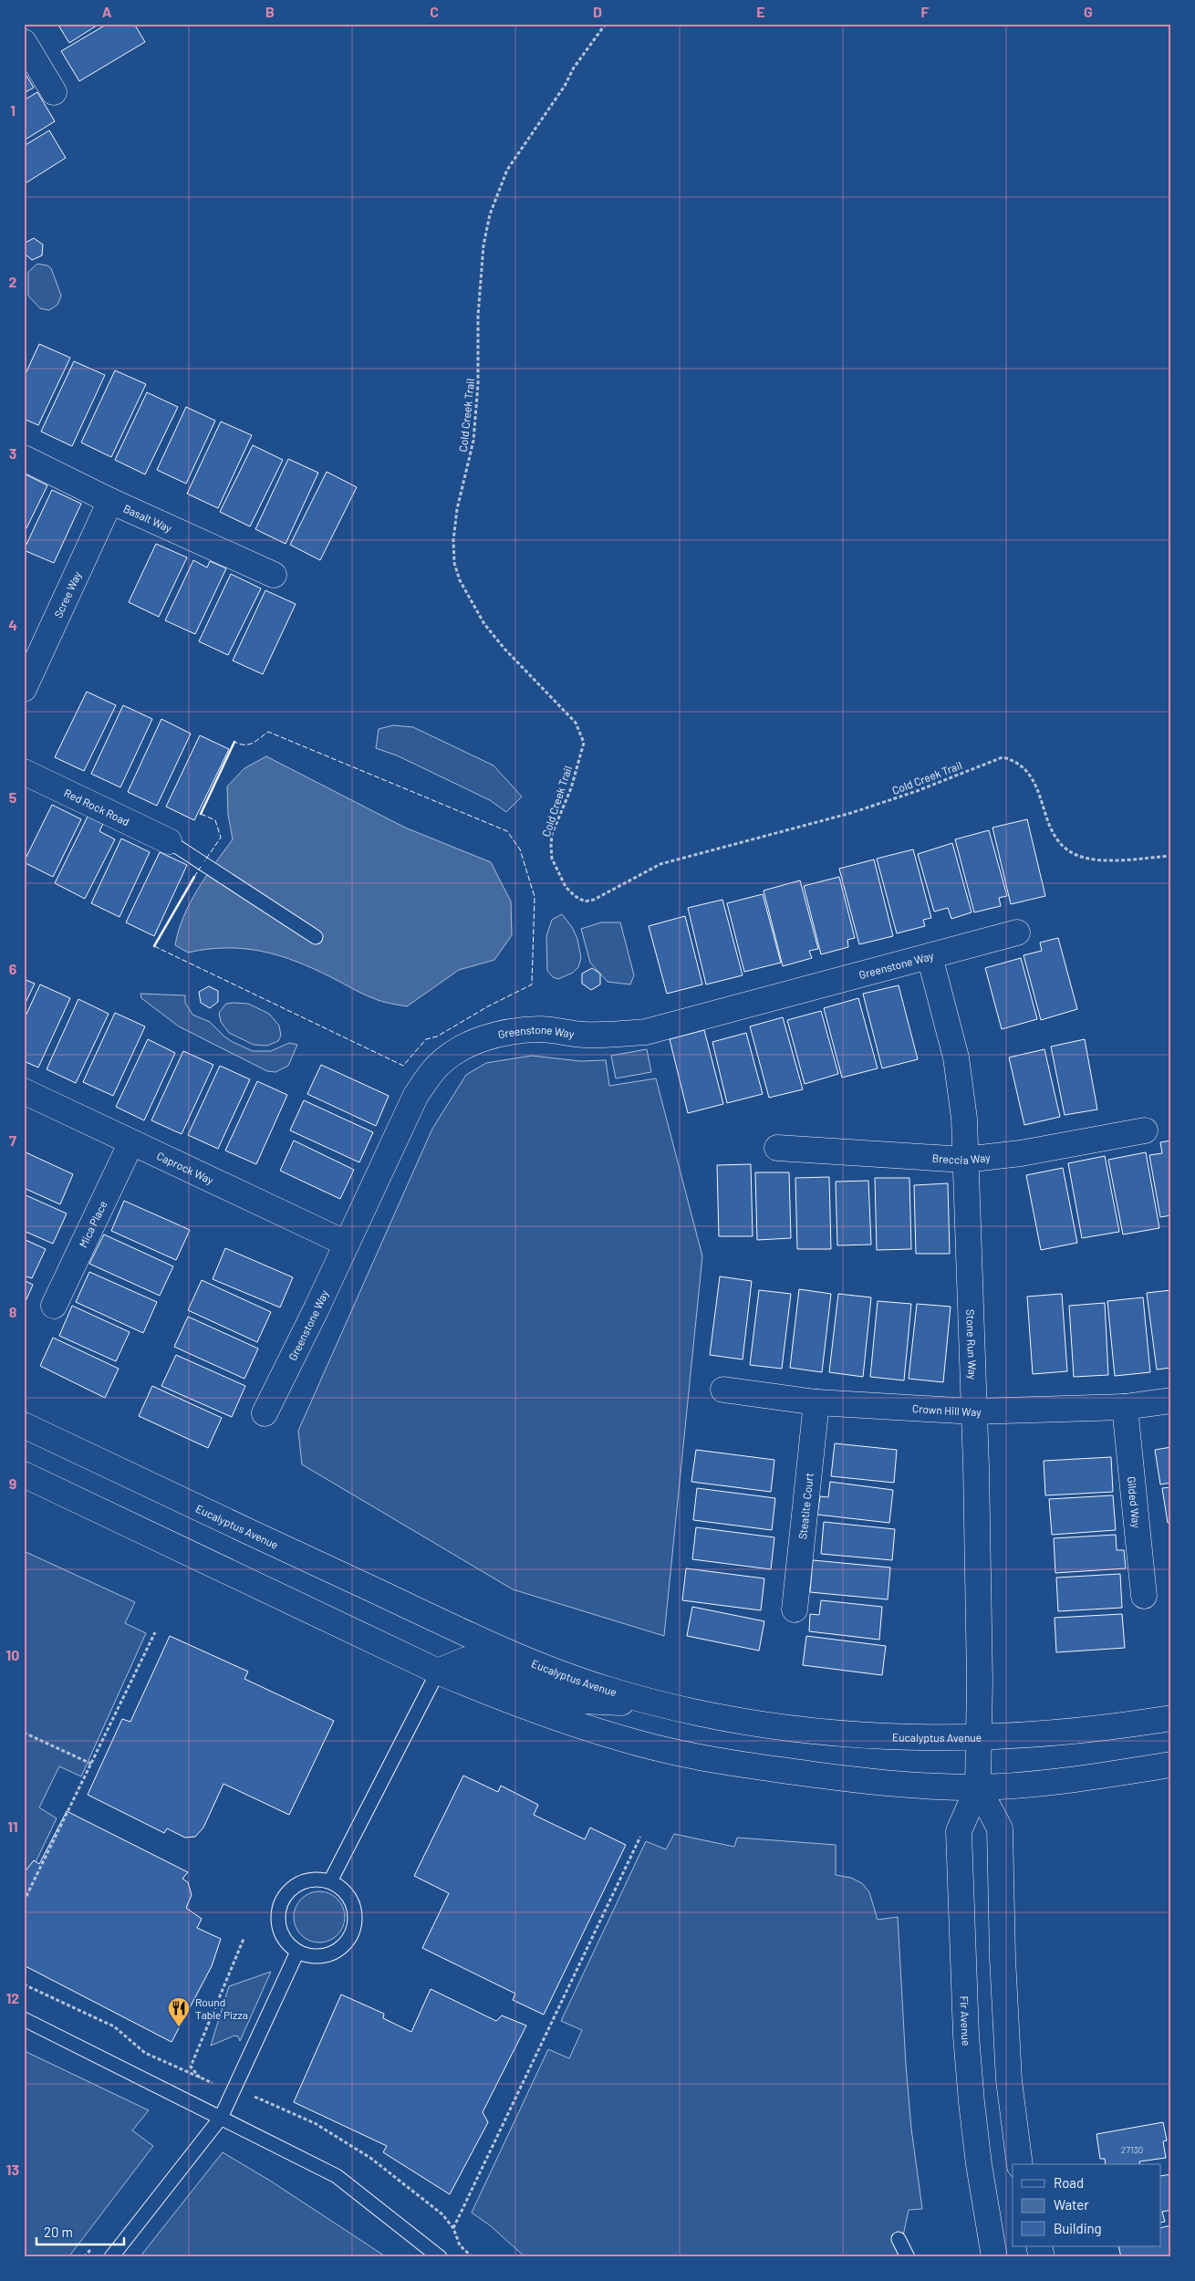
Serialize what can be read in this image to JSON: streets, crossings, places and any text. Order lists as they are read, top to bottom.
{
  "streets": {
    "street": [
      "Basalt Way",
      "Scree Way",
      "Red Rock Road",
      "Greenstone Way",
      "Breccia Way",
      "Caprock Way",
      "Mica Place",
      "Stone Run Way",
      "Crown Hill Way",
      "Gilded Way",
      "Steatite Court",
      "Eucalyptus Avenue",
      "Fir Avenue"
    ],
    "path": ["Cold Creek Trail"]
  },
  "crossings": [
    ["Basalt Way", "Scree Way"],
    ["Greenstone Way", "Caprock Way"],
    ["Greenstone Way", "Stone Run Way"],
    ["Breccia Way", "Stone Run Way"],
    ["Caprock Way", "Mica Place"],
    ["Stone Run Way", "Crown Hill Way"],
    ["Stone Run Way", "Eucalyptus Avenue"],
    ["Stone Run Way", "Fir Avenue"],
    ["Crown Hill Way", "Gilded Way"],
    ["Crown Hill Way", "Steatite Court"],
    ["Eucalyptus Avenue", "Fir Avenue"]
  ],
  "places": {
    "restaurant": ["Round Table Pizza"]
  },
  "house_numbers": ["27130"],
  "legend": ["Road", "Water", "Building"],
  "scale_bar": "20 m",
  "grid": {
    "columns": [
      "A",
      "B",
      "C",
      "D",
      "E",
      "F",
      "G"
    ],
    "rows": [
      "1",
      "2",
      "3",
      "4",
      "5",
      "6",
      "7",
      "8",
      "9",
      "10",
      "11",
      "12",
      "13"
    ]
  }
}
